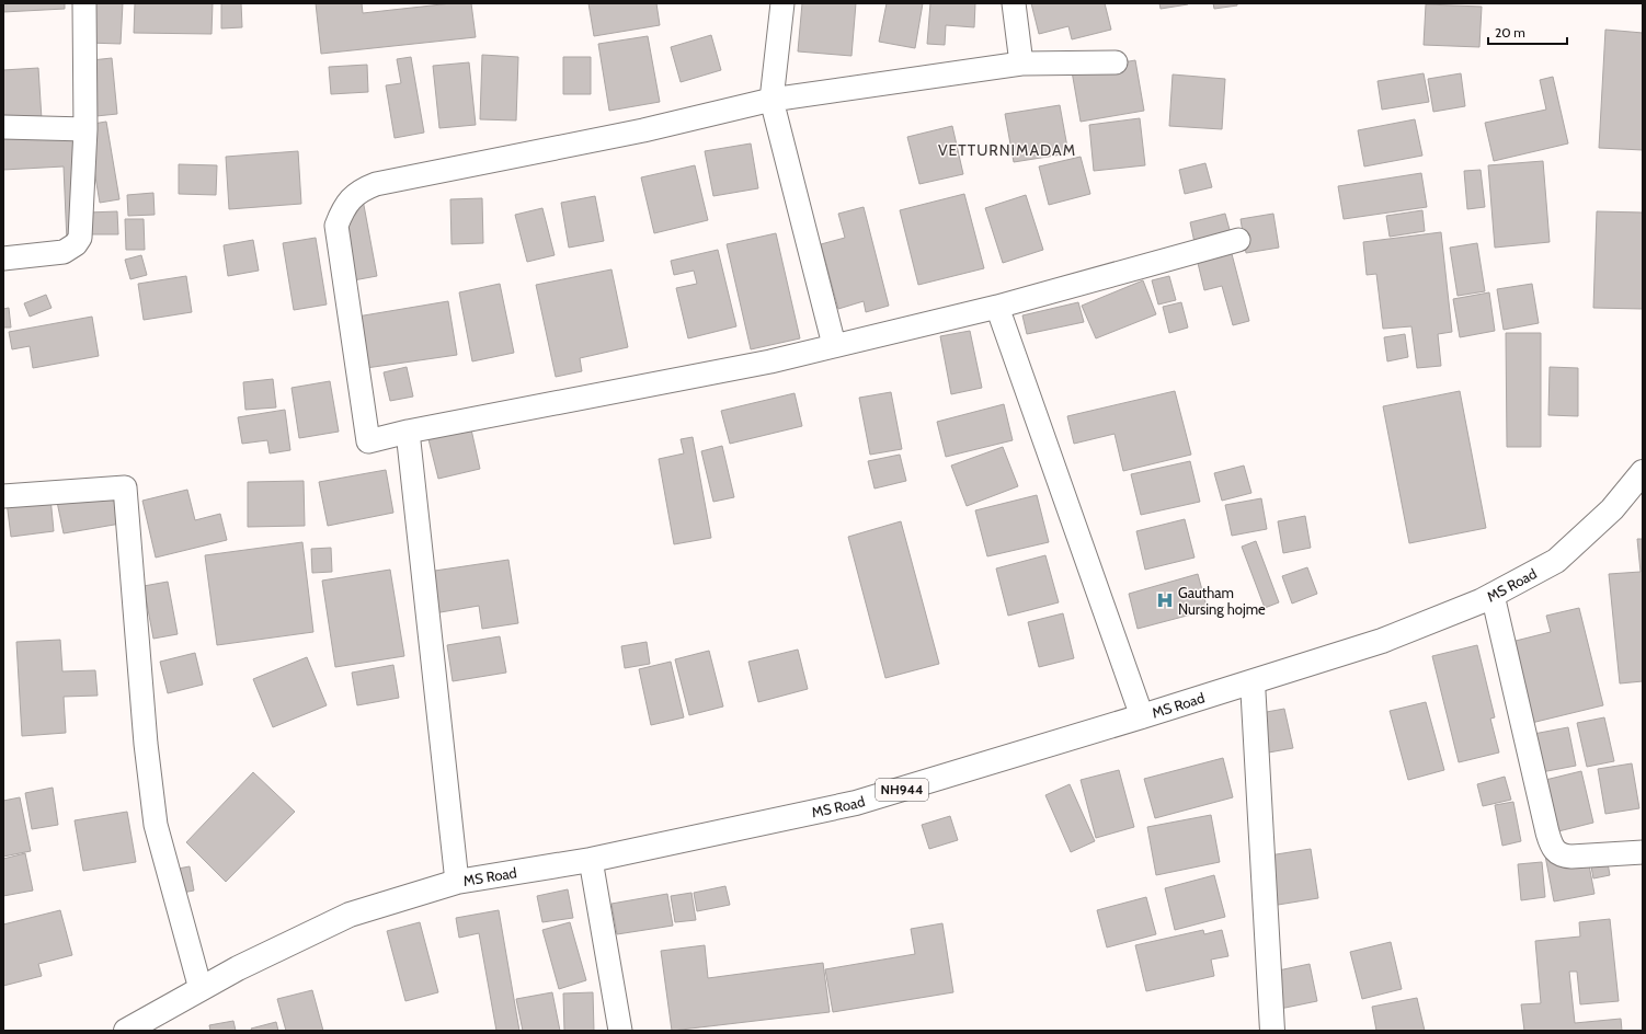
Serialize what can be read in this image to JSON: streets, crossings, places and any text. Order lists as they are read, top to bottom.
{
  "streets": {
    "main road": ["MS Road", "NH944"]
  },
  "districts": ["VETTURNIMADAM"],
  "places": {
    "hospital": ["Gautham Nursing hojme"]
  },
  "scale_bar": "20 m"
}
